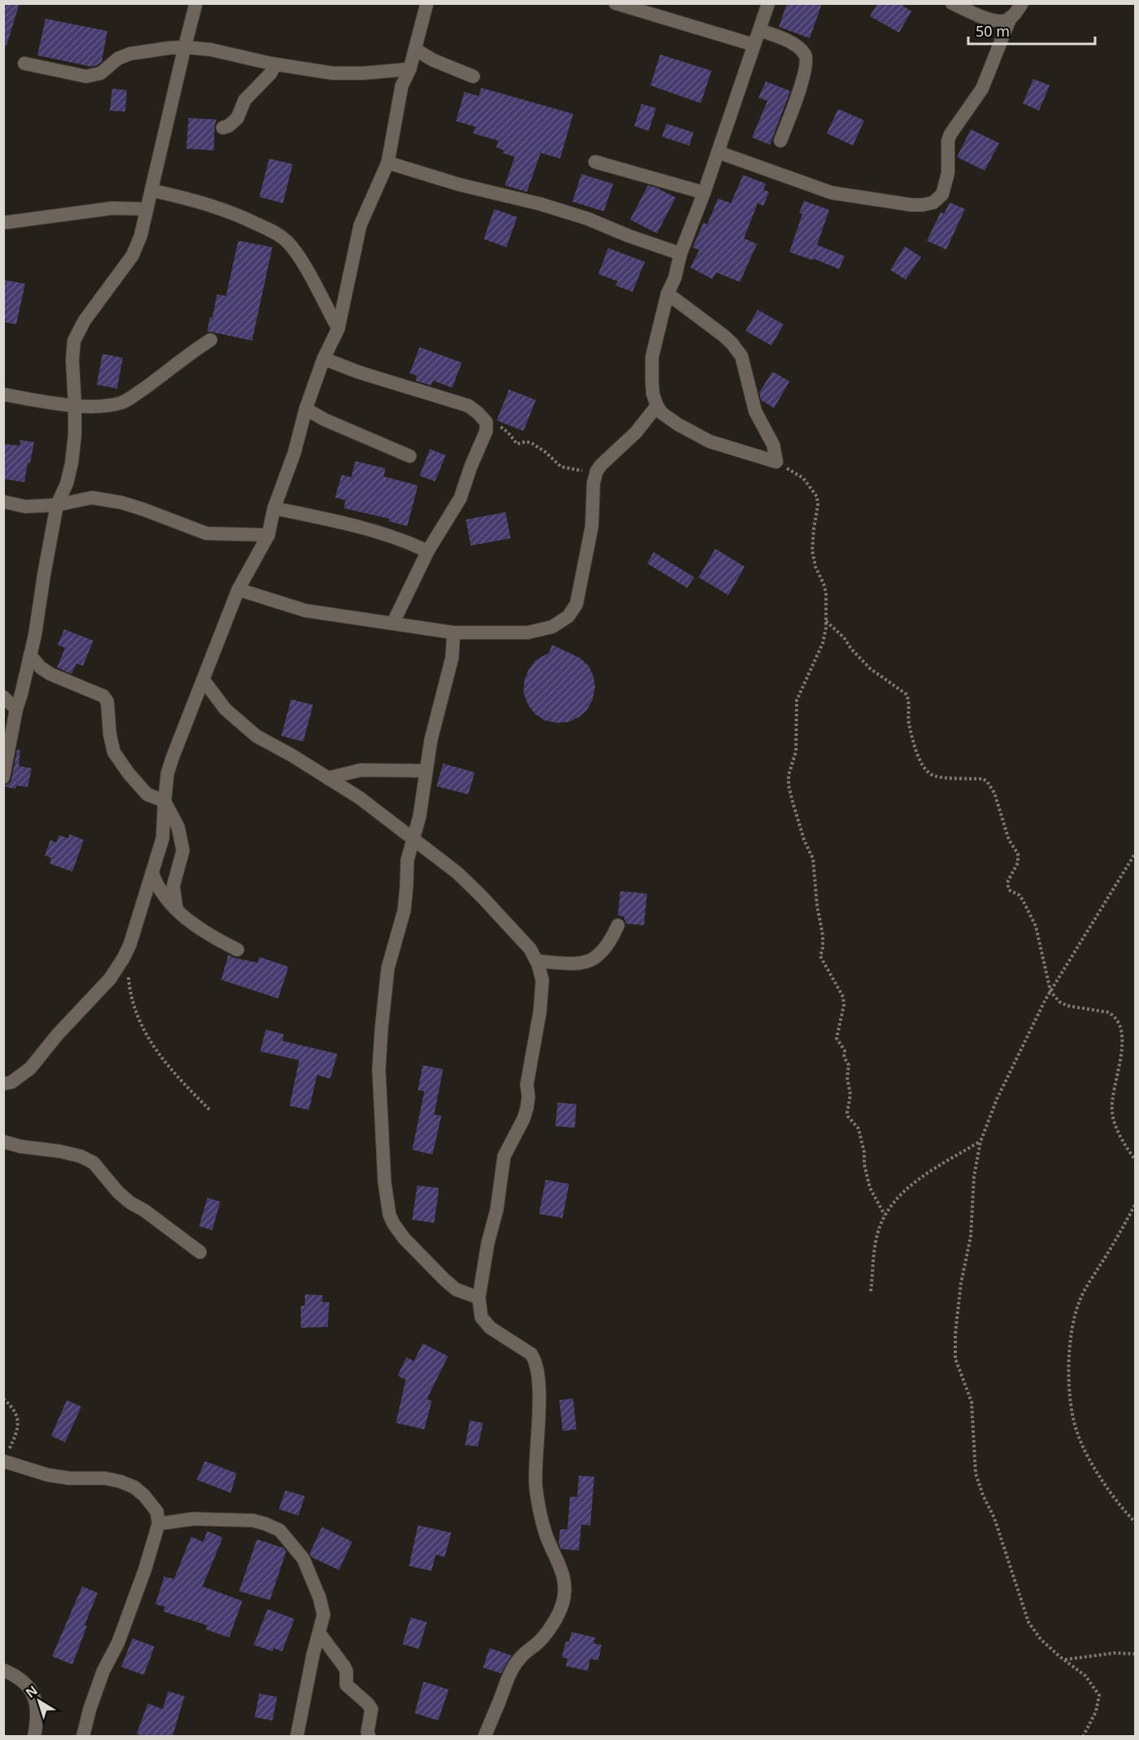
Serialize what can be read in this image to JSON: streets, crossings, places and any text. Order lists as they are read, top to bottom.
{
  "scale_bar": "50 m",
  "north": "top left"
}
